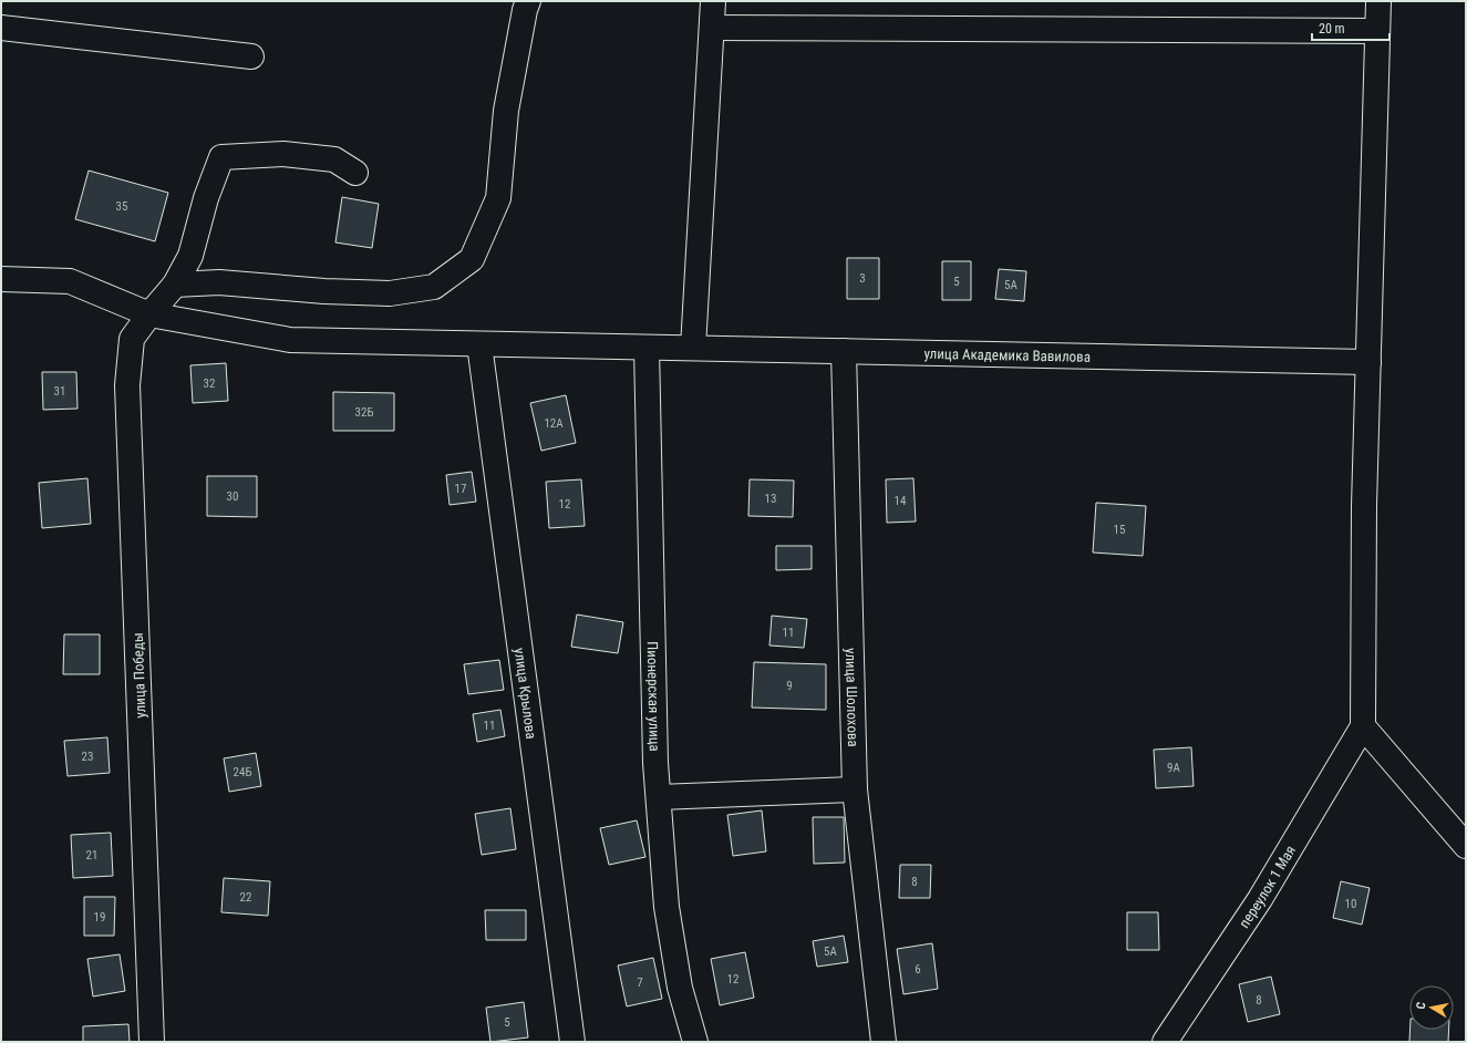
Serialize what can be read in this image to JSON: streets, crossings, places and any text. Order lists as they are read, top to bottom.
{
  "streets": {
    "street": [
      "улица Академика Вавилова",
      "улица Победы",
      "улица Крылова",
      "Пионерская улица",
      "улица Шолохова",
      "переулок 1 Мая"
    ]
  },
  "crossings": [
    ["улица Академика Вавилова", "улица Победы"],
    ["улица Академика Вавилова", "улица Крылова"],
    ["улица Академика Вавилова", "Пионерская улица"],
    ["улица Академика Вавилова", "улица Шолохова"]
  ],
  "house_numbers": [
    "35",
    "3",
    "5",
    "5А",
    "32",
    "31",
    "32Б",
    "12А",
    "17",
    "30",
    "13",
    "14",
    "12",
    "15",
    "11",
    "9",
    "11",
    "23",
    "9А",
    "24Б",
    "21",
    "8",
    "22",
    "10",
    "19",
    "5А",
    "6",
    "12",
    "7",
    "8",
    "5"
  ],
  "scale_bar": "20 m",
  "north": "left"
}
